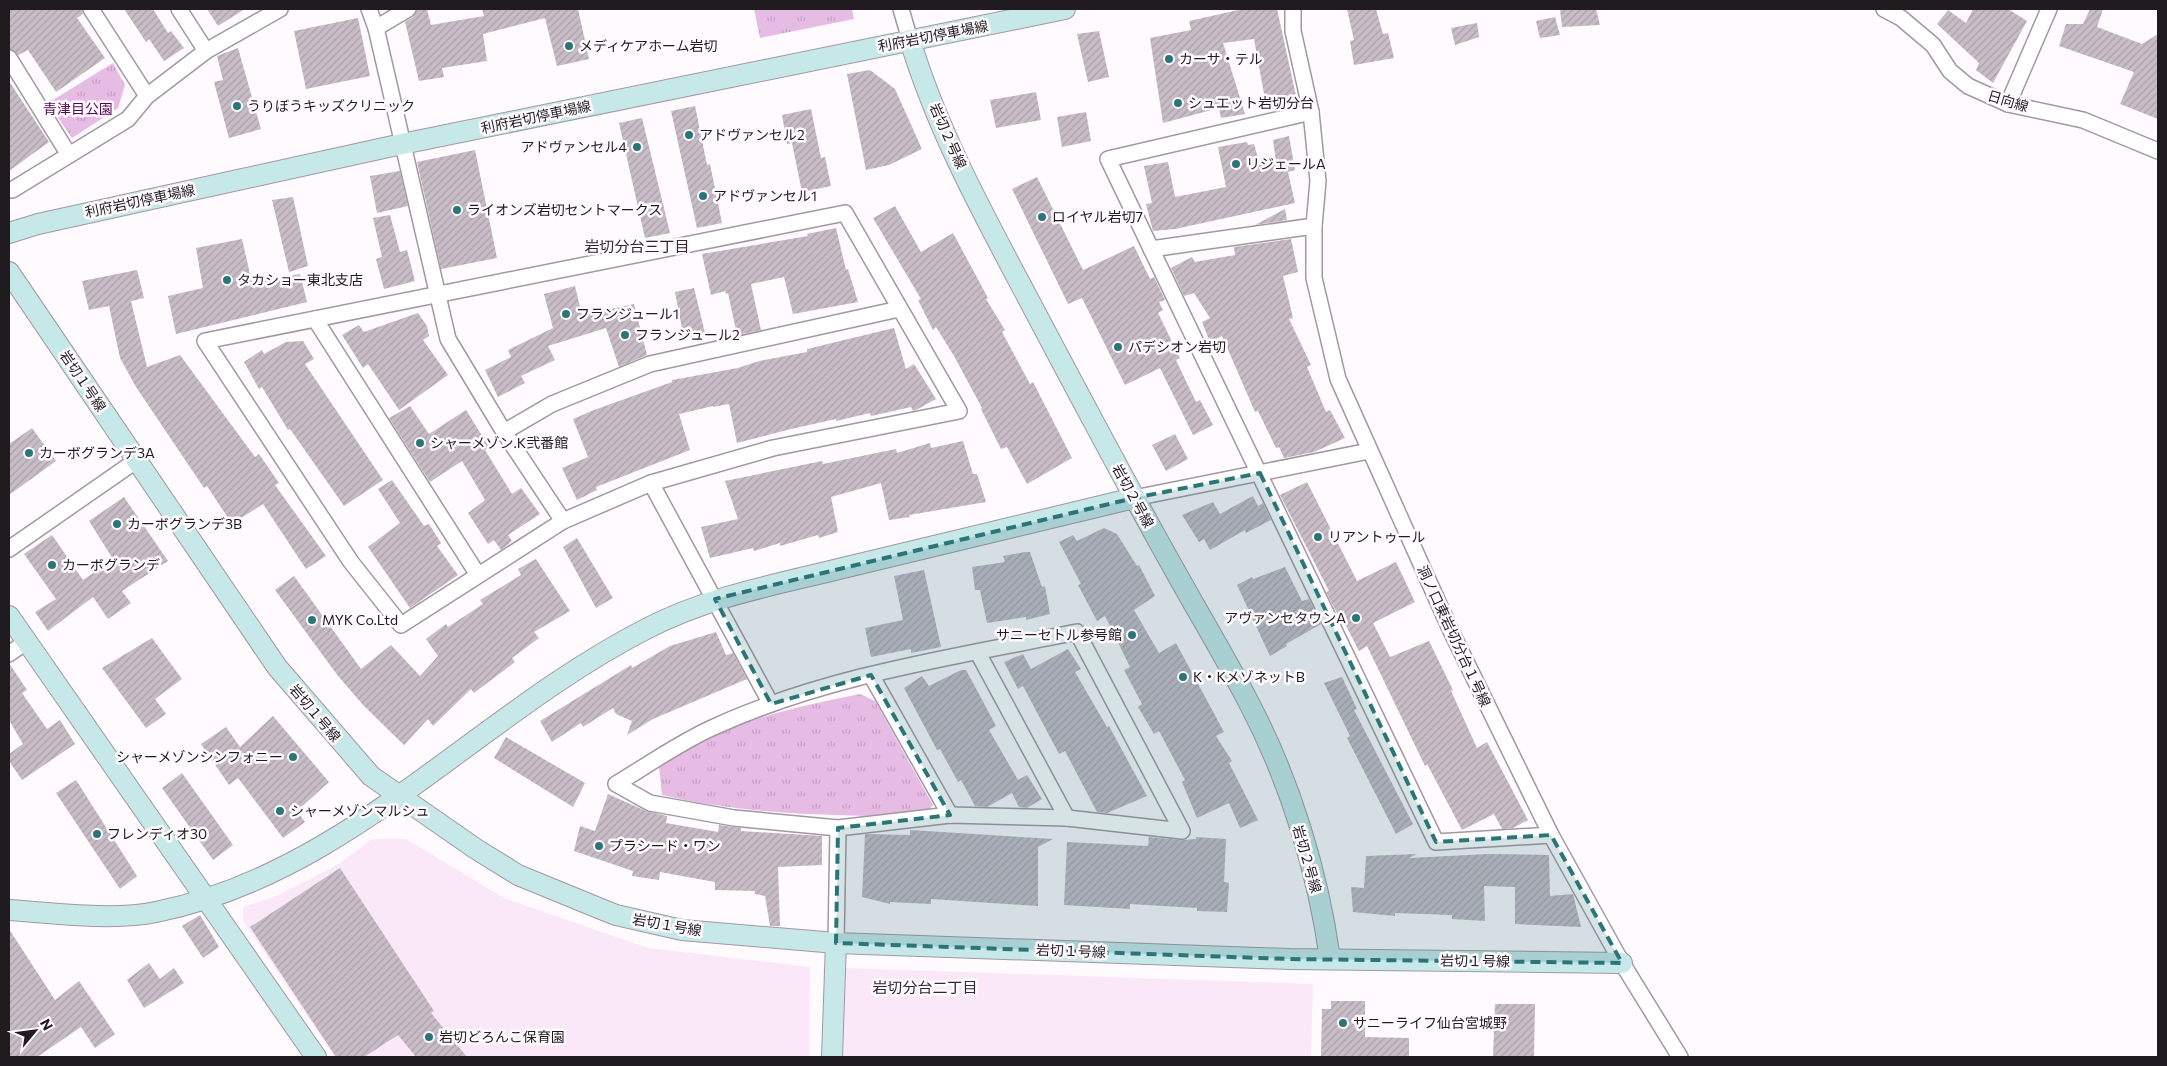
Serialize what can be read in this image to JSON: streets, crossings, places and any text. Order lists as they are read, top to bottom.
{
  "streets": {
    "street": [
      "利府岩切停車場線",
      "日向線",
      "岩切２号線",
      "岩切１号線",
      "洞ノ口東岩切分台１号線"
    ]
  },
  "crossings": [
    ["利府岩切停車場線", "岩切２号線"],
    ["岩切２号線", "岩切１号線"],
    ["岩切１号線", "洞ノ口東岩切分台１号線"]
  ],
  "districts": ["岩切分台三丁目", "岩切分台二丁目"],
  "parks": ["青津目公園"],
  "places": [
    "メディケアホーム岩切",
    "カーサ・テル",
    "シュエット岩切分台",
    "うりぼうキッズクリニック",
    "アドヴァンセル2",
    "アドヴァンセル4",
    "リジェールA",
    "アドヴァンセル1",
    "ライオンズ岩切セントマークス",
    "ロイヤル岩切7",
    "タカショー東北支店",
    "フランジュール1",
    "フランジュール2",
    "パデシオン岩切",
    "シャーメゾン.K弐番館",
    "カーボグランデ3A",
    "カーボグランデ3B",
    "リアントゥール",
    "カーボグランデ",
    "アヴァンセタウンA",
    "MYK Co.Ltd",
    "サニーセトル参号館",
    "K・KメゾネットB",
    "シャーメゾンシンフォニー",
    "シャーメゾンマルシュ",
    "フレンディオ30",
    "プラシード・ワン",
    "サニーライフ仙台宮城野",
    "岩切どろんこ保育園"
  ],
  "north": "top right"
}
